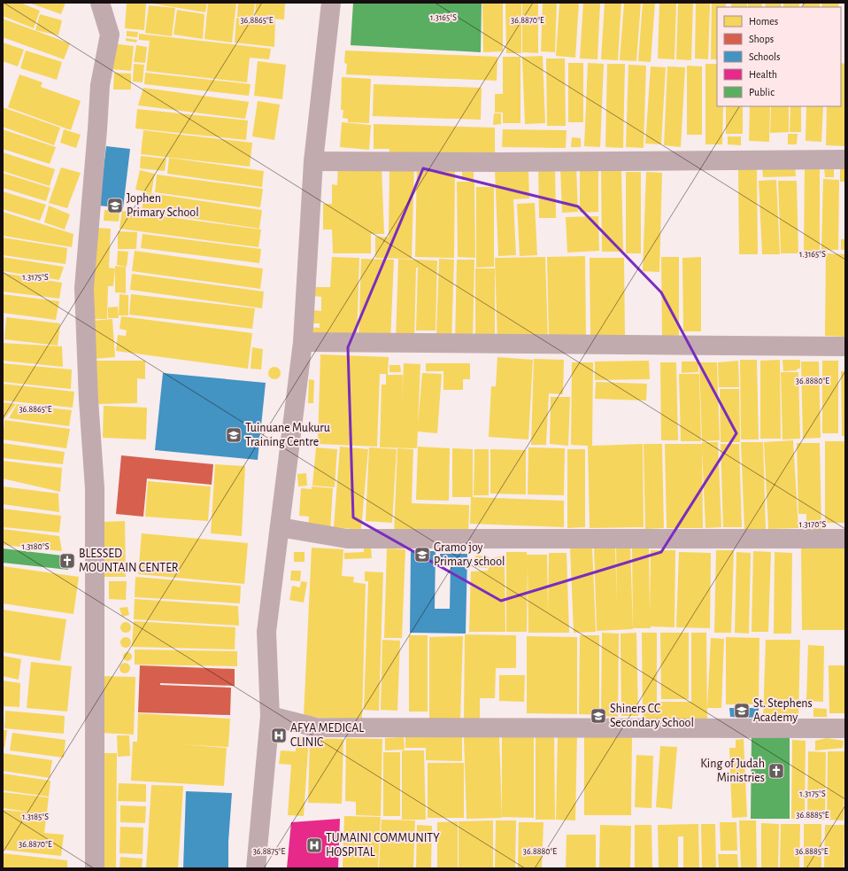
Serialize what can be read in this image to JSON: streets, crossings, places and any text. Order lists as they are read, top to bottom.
{
  "places": {
    "school or university": [
      "Jophen Primary School",
      "Tuinuane Mukuru Training Centre",
      "Gramo joy Primary school",
      "St. Stephens Academy",
      "Shiners CC Secondary School"
    ],
    "church": ["BLESSED MOUNTAIN CENTER", "King of Judah Ministries"],
    "hospital": ["AFYA MEDICAL CLINIC", "TUMAINI COMMUNITY HOSPITAL"]
  },
  "legend": [
    "Homes",
    "Shops",
    "Schools",
    "Health",
    "Public"
  ],
  "coordinates": [
    "1.3165°S",
    "36.8865°E",
    "36.8870°E",
    "1.3175°S",
    "36.8880°E",
    "1.3170°S",
    "1.3180°S",
    "36.8885°E",
    "1.3185°S",
    "36.8875°E"
  ]
}
